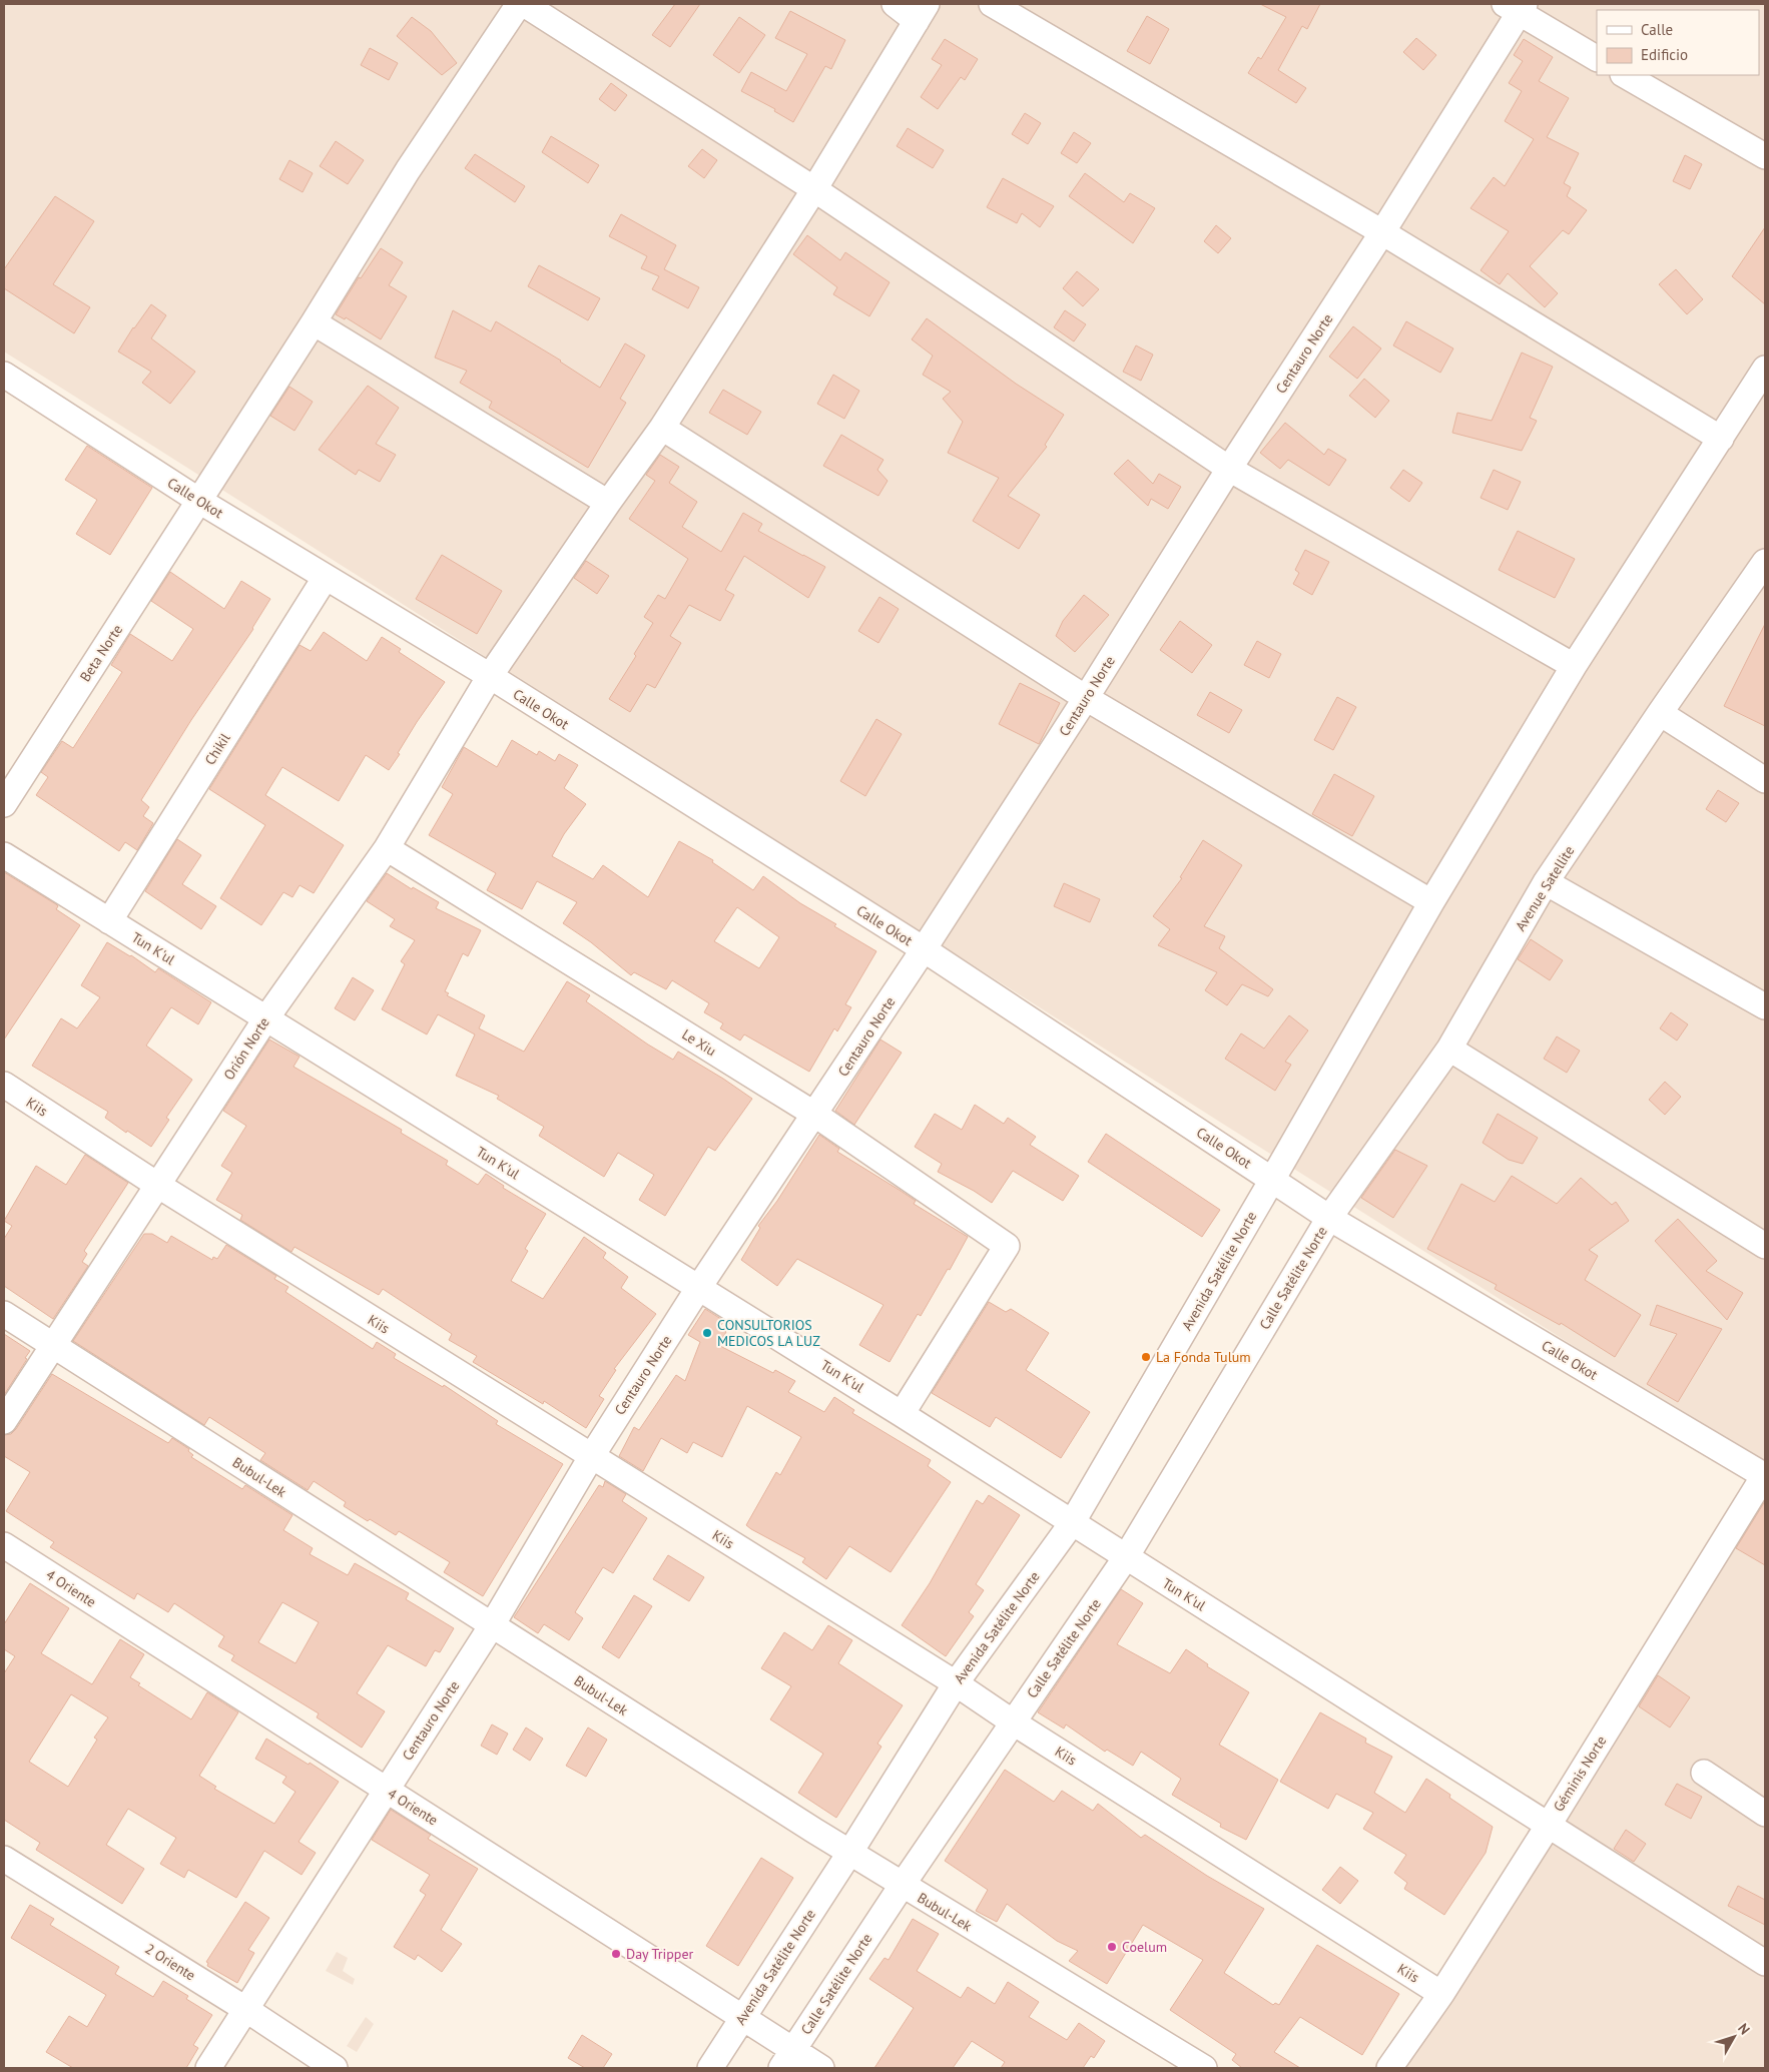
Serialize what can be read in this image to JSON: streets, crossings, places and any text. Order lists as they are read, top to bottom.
{
  "streets": {
    "street": [
      "Centauro Norte",
      "Calle Okot",
      "Beta Norte",
      "Chikil",
      "Avenue Satellite",
      "Tun K'ul",
      "Le Xiu",
      "Orión Norte",
      "Kiis",
      "Avenida Satélite Norte",
      "Calle Satélite Norte",
      "Bubul-Lek",
      "4 Oriente",
      "Géminis Norte",
      "2 Oriente"
    ]
  },
  "crossings": [
    ["Centauro Norte", "Calle Okot"],
    ["Centauro Norte", "Tun K'ul"],
    ["Centauro Norte", "Le Xiu"],
    ["Centauro Norte", "Kiis"],
    ["Centauro Norte", "Bubul-Lek"],
    ["Centauro Norte", "4 Oriente"],
    ["Centauro Norte", "2 Oriente"],
    ["Calle Okot", "Beta Norte"],
    ["Calle Okot", "Chikil"],
    ["Calle Okot", "Avenue Satellite"],
    ["Calle Okot", "Orión Norte"],
    ["Calle Okot", "Avenida Satélite Norte"],
    ["Calle Okot", "Calle Satélite Norte"],
    ["Calle Okot", "Géminis Norte"],
    ["Chikil", "Tun K'ul"],
    ["Avenue Satellite", "Calle Satélite Norte"],
    ["Tun K'ul", "Le Xiu"],
    ["Tun K'ul", "Orión Norte"],
    ["Tun K'ul", "Avenida Satélite Norte"],
    ["Tun K'ul", "Calle Satélite Norte"],
    ["Tun K'ul", "Géminis Norte"],
    ["Le Xiu", "Orión Norte"],
    ["Orión Norte", "Kiis"],
    ["Orión Norte", "Bubul-Lek"],
    ["Kiis", "Avenida Satélite Norte"],
    ["Kiis", "Calle Satélite Norte"],
    ["Kiis", "Géminis Norte"],
    ["Avenida Satélite Norte", "Bubul-Lek"],
    ["Avenida Satélite Norte", "4 Oriente"],
    ["Calle Satélite Norte", "Bubul-Lek"],
    ["Calle Satélite Norte", "4 Oriente"]
  ],
  "places": [
    "CONSULTORIOS MEDICOS LA LUZ",
    "La Fonda Tulum",
    "Coelum",
    "Day Tripper"
  ],
  "legend": ["Calle", "Edificio"],
  "north": "top right"
}
